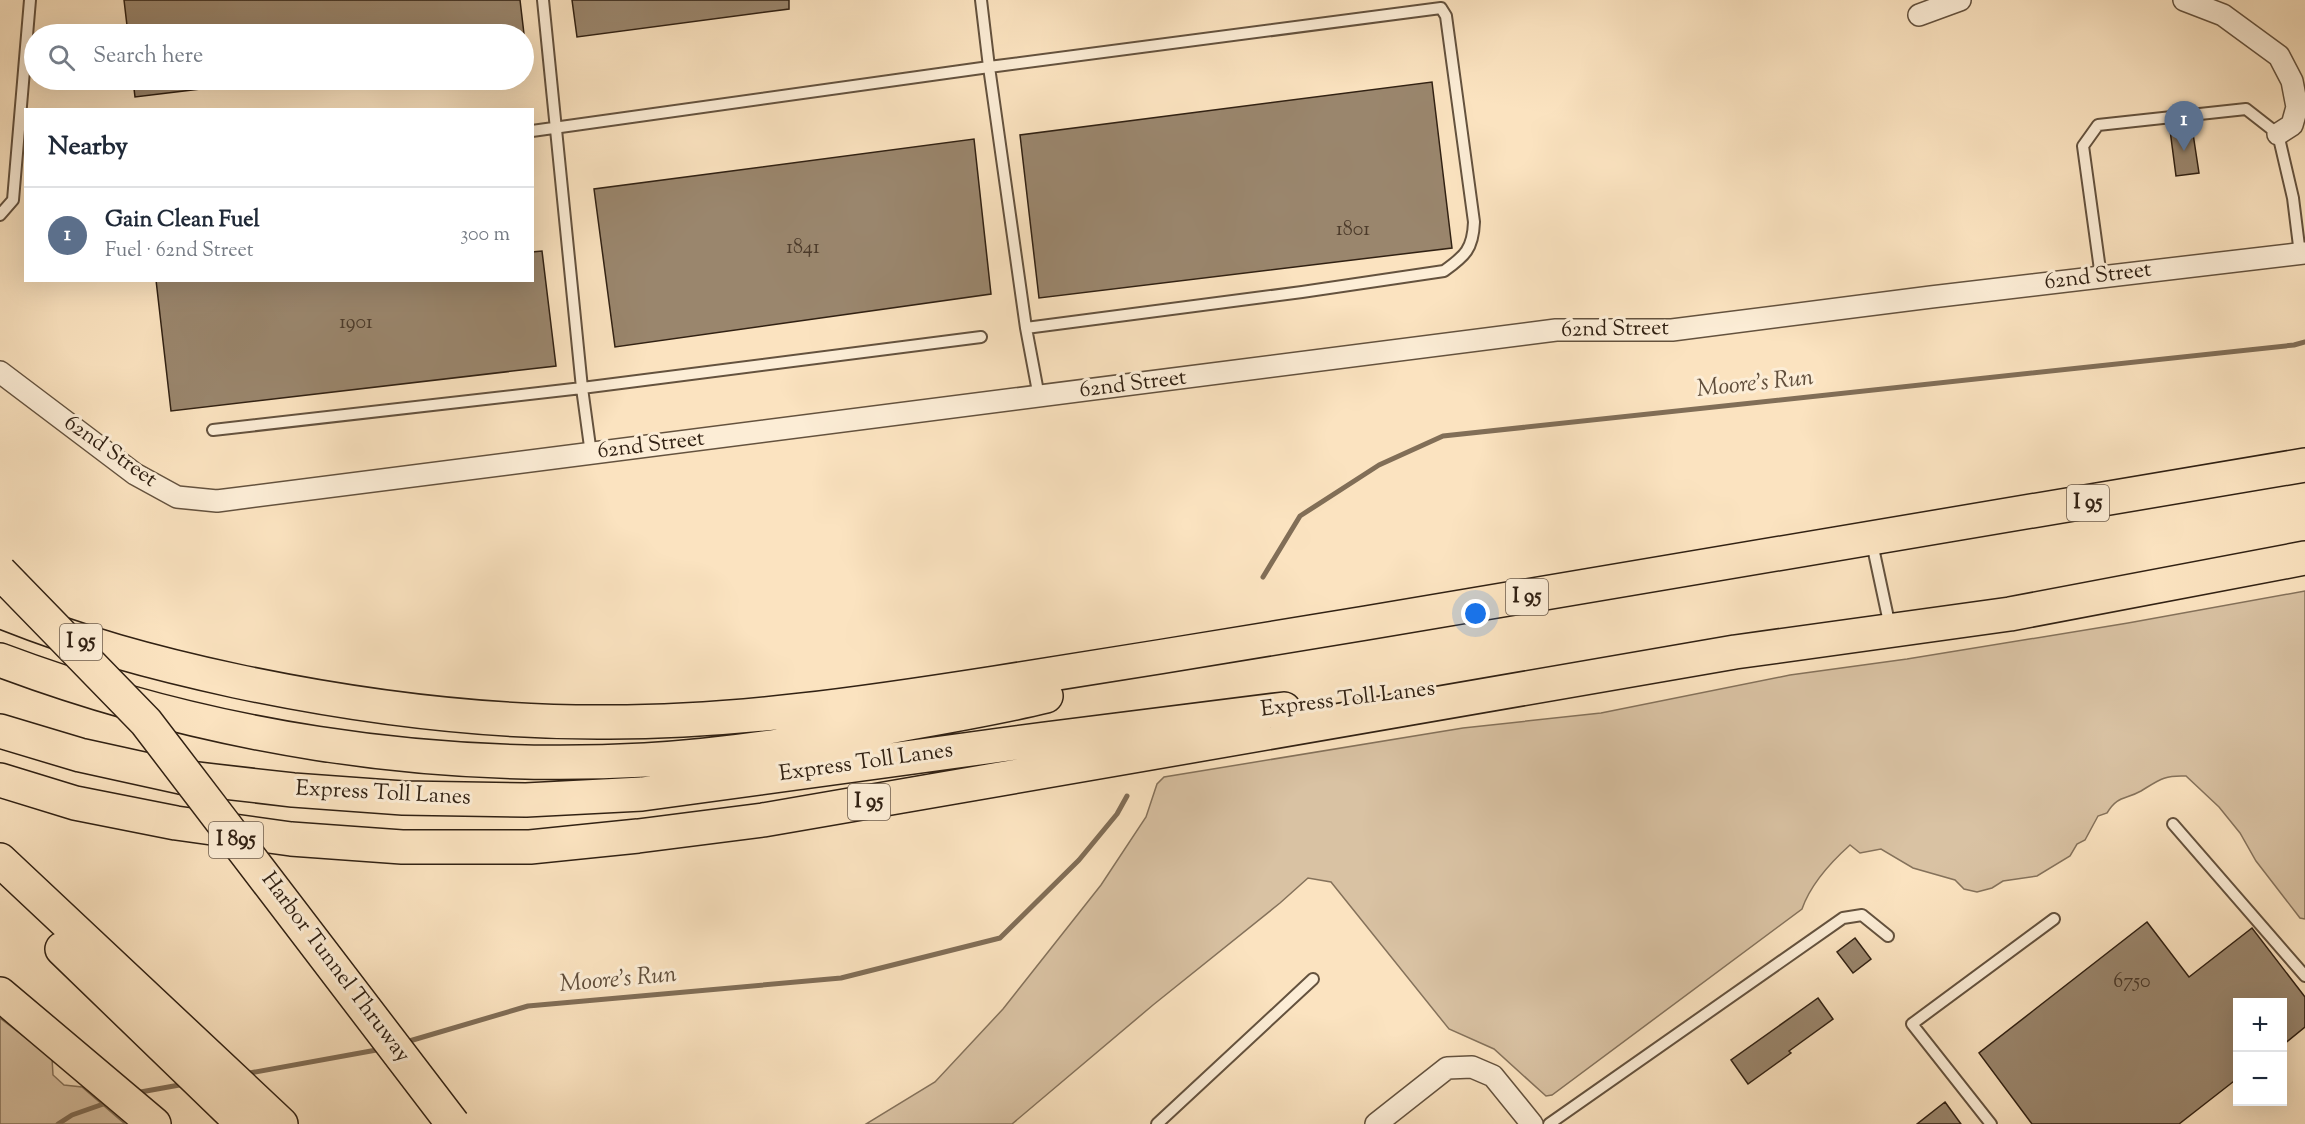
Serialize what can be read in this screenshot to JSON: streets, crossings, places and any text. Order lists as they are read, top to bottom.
{
  "streets": {
    "highway": [
      "I 95",
      "Express Toll Lanes",
      "I 895",
      "Harbor Tunnel Thruway"
    ],
    "street": ["62nd Street"]
  },
  "crossings": [
    ["I 95", "Express Toll Lanes"]
  ],
  "water": ["Moore's Run"],
  "house_numbers": [
    "1801",
    "1841",
    "1901",
    "6750"
  ],
  "page": {
    "search": "Search here",
    "pins": "1",
    "heading": "Nearby",
    "list": [
      {
        "mark": "1",
        "name": "Gain Clean Fuel",
        "note": "Fuel · 62nd Street",
        "value": "300 m"
      }
    ],
    "map_buttons": ["+", "−"]
  }
}
